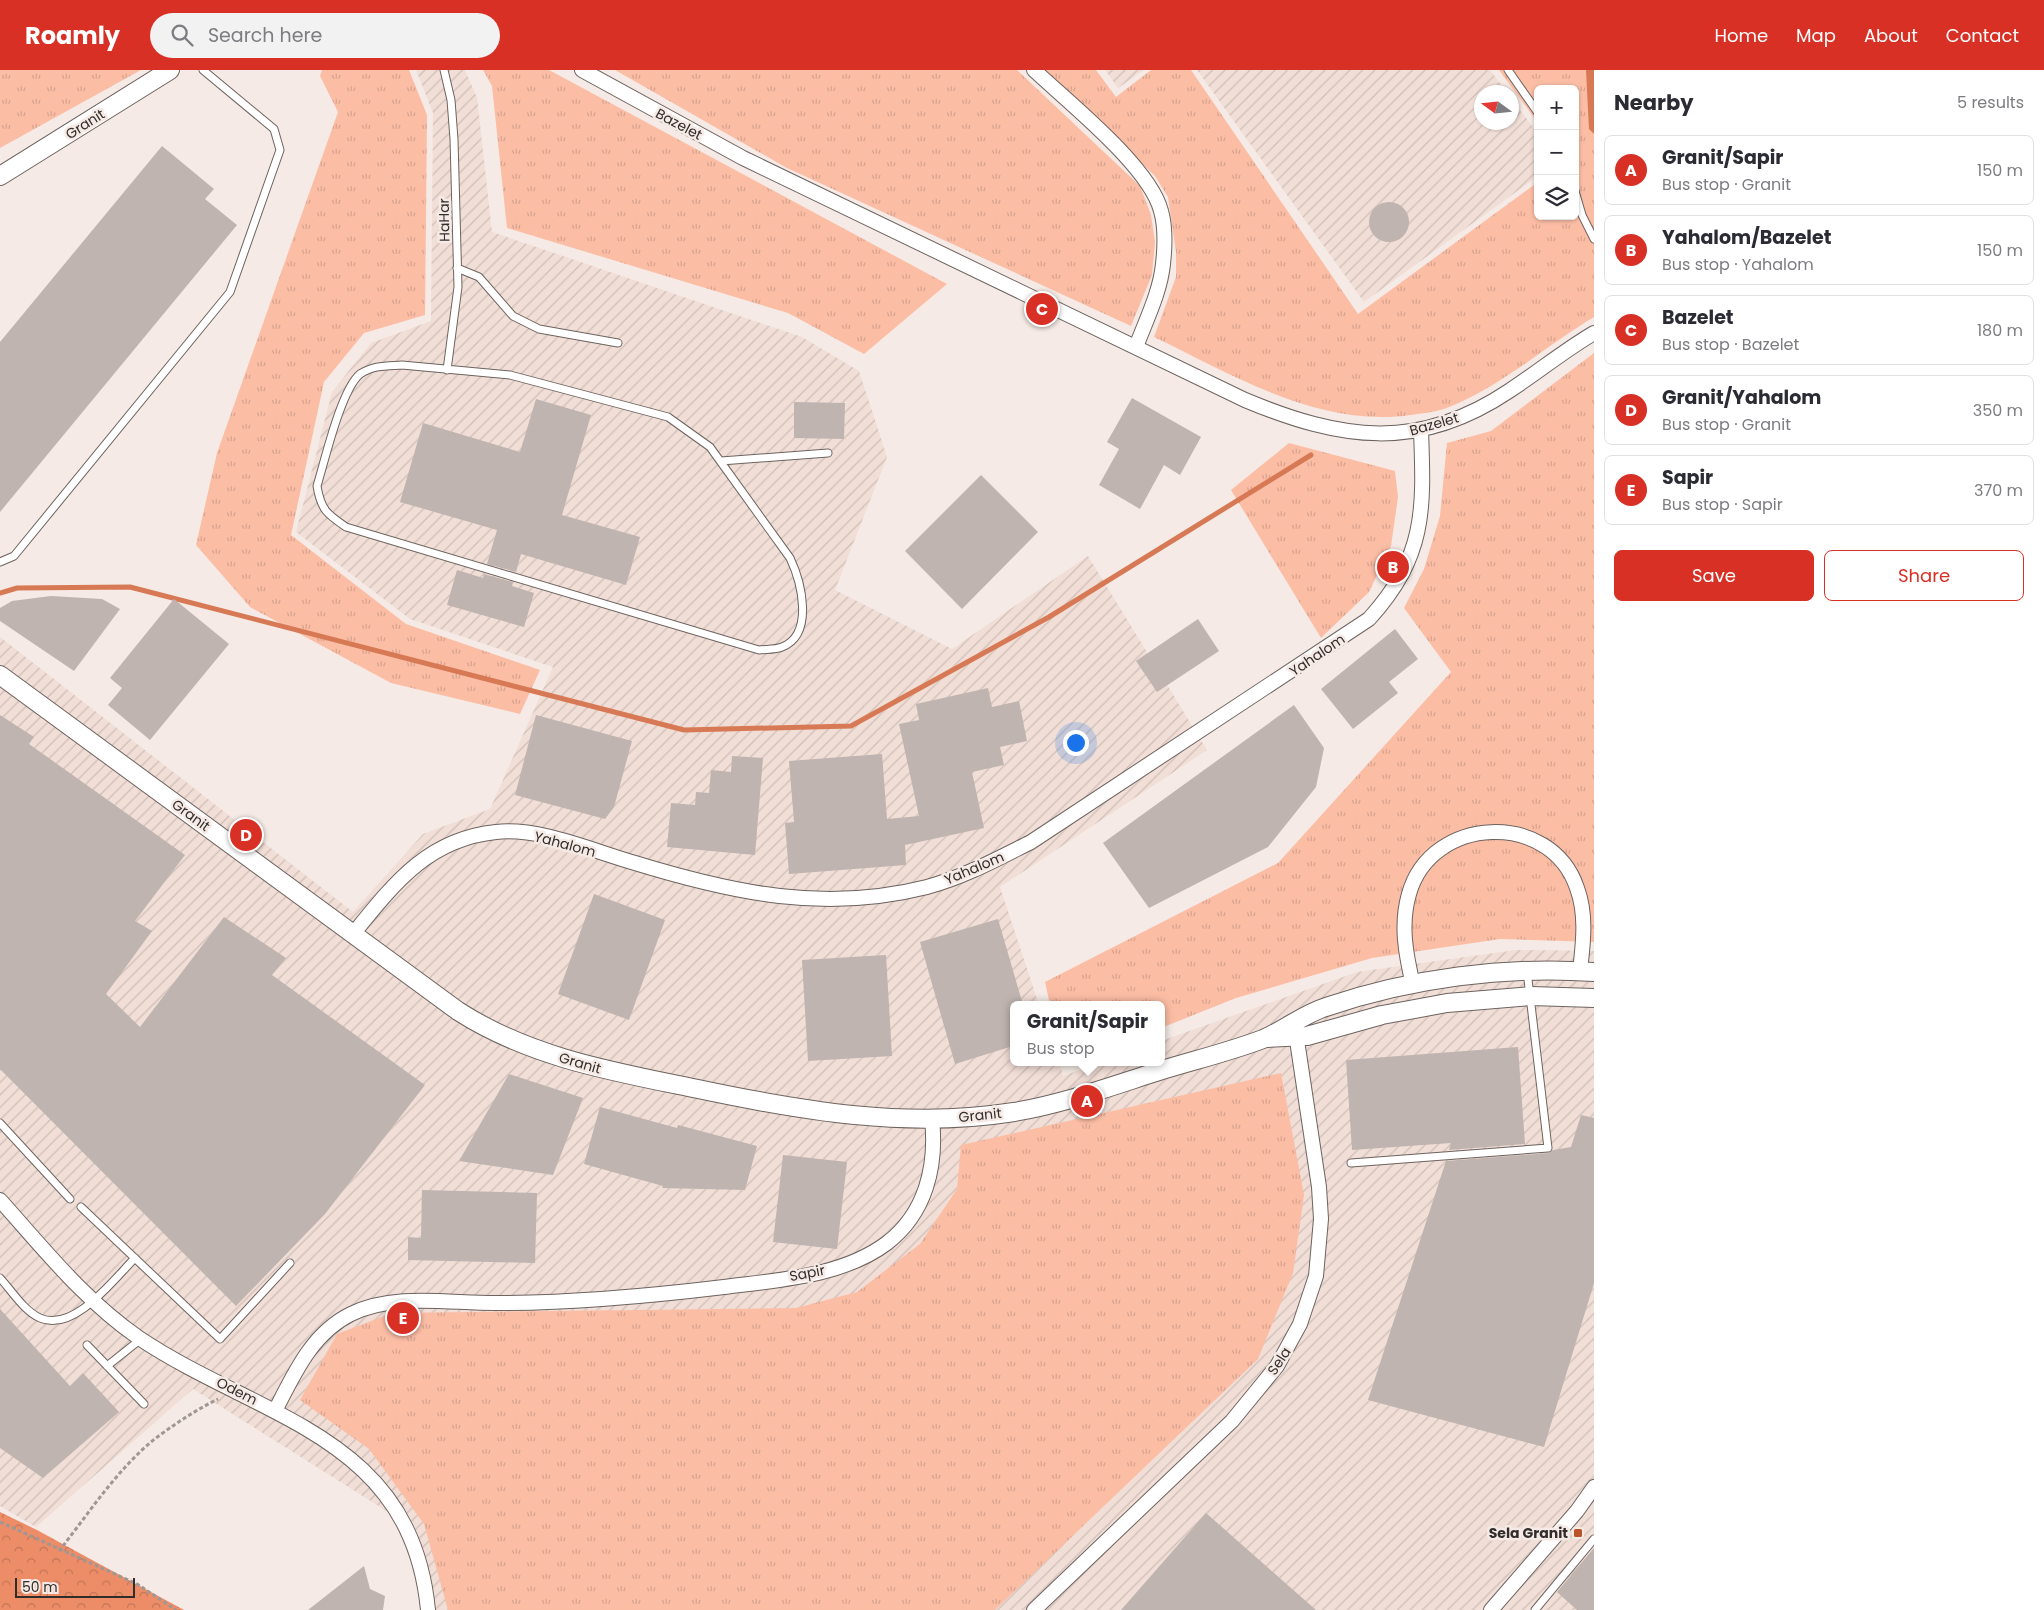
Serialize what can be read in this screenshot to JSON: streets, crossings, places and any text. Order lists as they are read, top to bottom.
{
  "streets": {
    "street": [
      "Granit",
      "Bazelet",
      "Yahalom",
      "Sapir",
      "Sela",
      "Odem"
    ],
    "lane": ["HaHar"]
  },
  "crossings": [
    ["Granit", "Yahalom"],
    ["Granit", "Sapir"],
    ["Granit", "Sela"],
    ["Bazelet", "Yahalom"],
    ["Sapir", "Odem"]
  ],
  "places": {
    "transit": ["Sela Granit"]
  },
  "scale_bar": "50 m",
  "north": "left",
  "page": {
    "header": "Roamly",
    "search": "Search here",
    "nav": [
      "Home",
      "Map",
      "About",
      "Contact"
    ],
    "heading": ["Nearby", "5 results"],
    "map_buttons": ["+", "−"],
    "list": [
      {
        "mark": "A",
        "name": "Granit/Sapir",
        "note": "Bus stop · Granit",
        "value": "150 m"
      },
      {
        "mark": "B",
        "name": "Yahalom/Bazelet",
        "note": "Bus stop · Yahalom",
        "value": "150 m"
      },
      {
        "mark": "C",
        "name": "Bazelet",
        "note": "Bus stop · Bazelet",
        "value": "180 m"
      },
      {
        "mark": "D",
        "name": "Granit/Yahalom",
        "note": "Bus stop · Granit",
        "value": "350 m"
      },
      {
        "mark": "E",
        "name": "Sapir",
        "note": "Bus stop · Sapir",
        "value": "370 m"
      }
    ],
    "pins": [
      "C",
      "B",
      "D",
      "A",
      "E"
    ],
    "buttons": ["Save", "Share"],
    "popup": ["Granit/Sapir", "Bus stop"],
    "scale": "50 m"
  }
}
